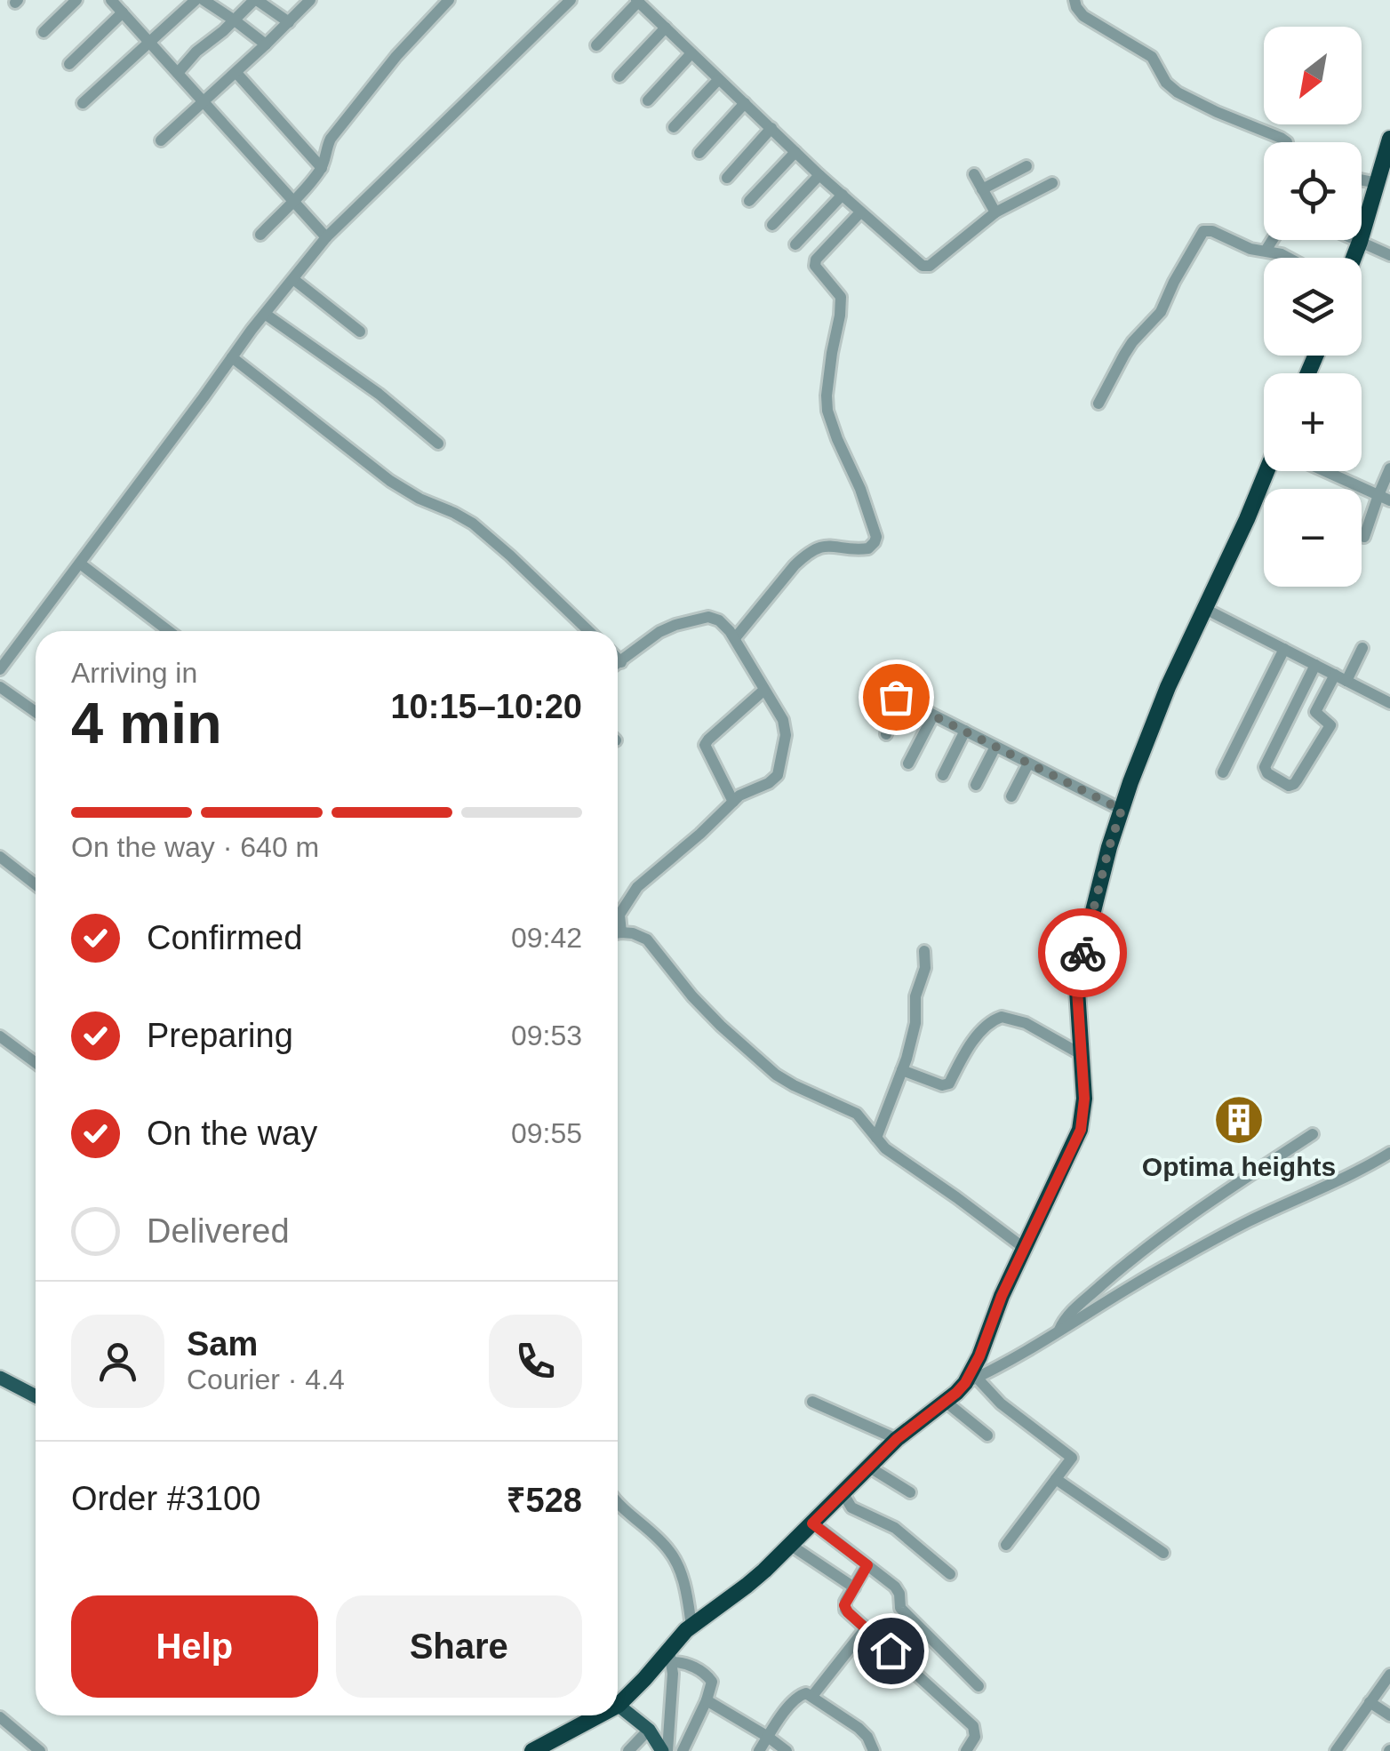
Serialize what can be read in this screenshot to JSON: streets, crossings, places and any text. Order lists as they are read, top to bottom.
{
  "places": {
    "building": ["Optima heights"]
  },
  "north": "bottom left",
  "page": {
    "map_buttons": ["+", "−"],
    "heading": ["4 min", "Arriving in", "10:15–10:20"],
    "panel": [
      "Sam",
      "Courier · 4.4",
      "Order #3100",
      "₹528"
    ],
    "bar": "On the way · 640 m",
    "list": [
      ["Confirmed", "09:42"],
      ["Preparing", "09:53"],
      ["On the way", "09:55"],
      "Delivered"
    ],
    "buttons": ["Help", "Share"]
  }
}
